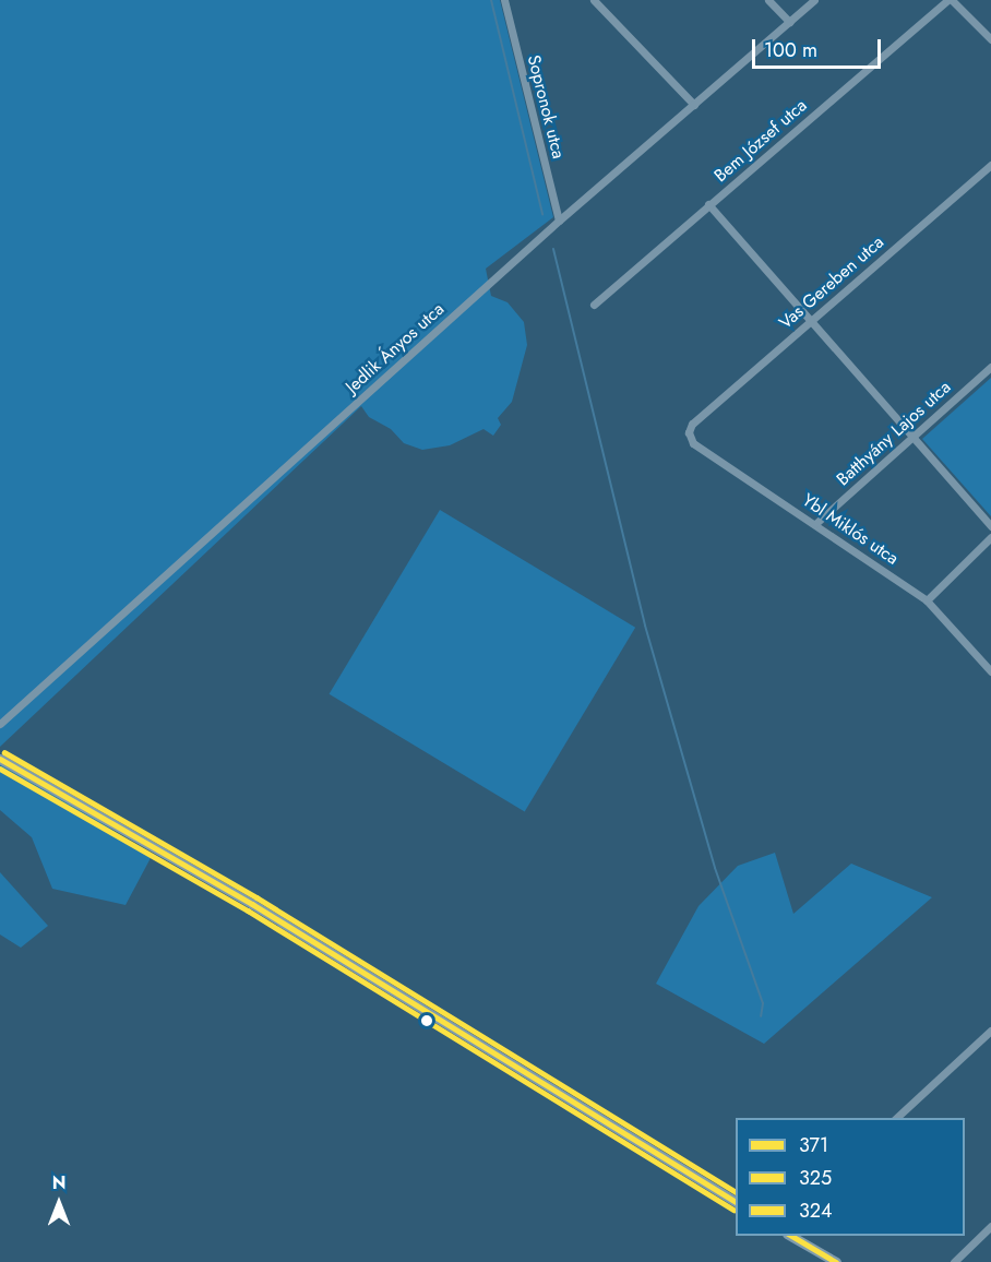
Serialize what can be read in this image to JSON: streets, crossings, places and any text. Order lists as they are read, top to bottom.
{
  "streets": {
    "street": [
      "Sopronok utca",
      "Bem József utca",
      "Vas Gereben utca",
      "Jedlik Ányos utca",
      "Batthyány Lajos utca",
      "Ybl Miklós utca"
    ]
  },
  "crossings": [
    ["Sopronok utca", "Jedlik Ányos utca"],
    ["Vas Gereben utca", "Ybl Miklós utca"],
    ["Batthyány Lajos utca", "Ybl Miklós utca"]
  ],
  "lines": ["transit line 324", "transit line 371", "transit line 325"],
  "legend": ["371", "325", "324"],
  "scale_bar": "100 m",
  "north": "top"
}
